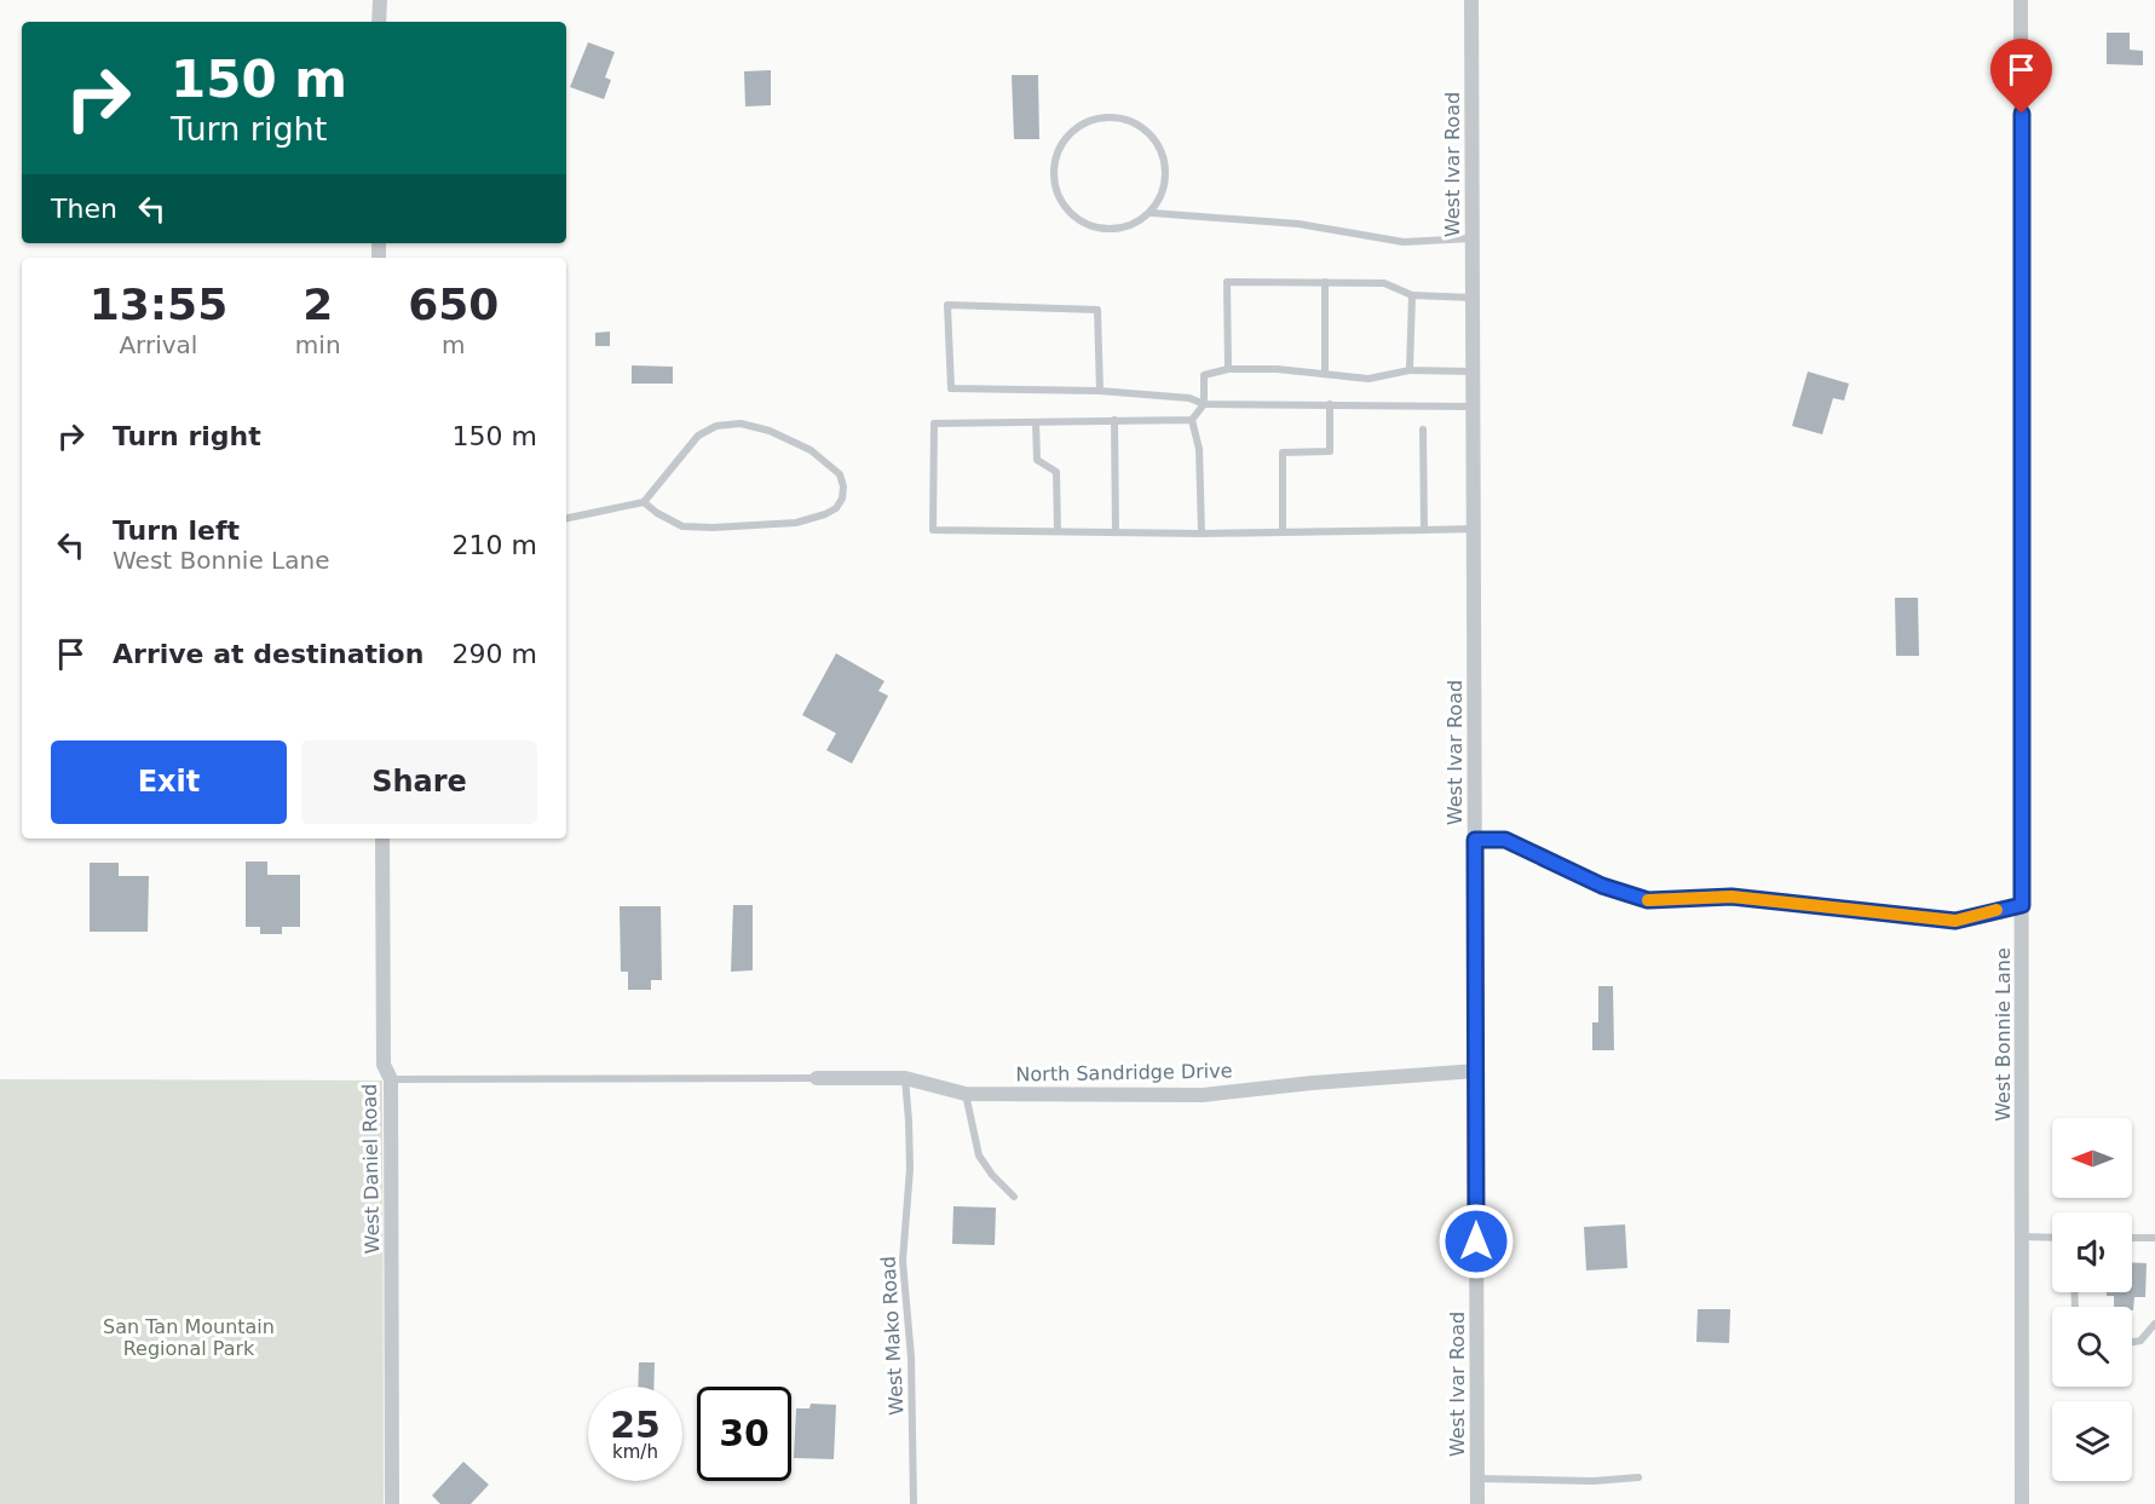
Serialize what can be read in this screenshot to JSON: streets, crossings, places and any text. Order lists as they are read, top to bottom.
{
  "streets": {
    "street": [
      "West Ivar Road",
      "West Bonnie Lane",
      "North Sandridge Drive",
      "West Daniel Road"
    ],
    "lane": ["West Mako Road"]
  },
  "crossings": [
    ["West Ivar Road", "North Sandridge Drive"],
    ["North Sandridge Drive", "West Mako Road"]
  ],
  "parks": ["San Tan Mountain Regional Park"],
  "north": "left",
  "page": {
    "turn": ["150 m", "Turn right"],
    "then": "Then",
    "eta": [
      "13:55",
      "Arrival",
      "2",
      "min",
      "650",
      "m"
    ],
    "list": [
      {
        "name": "Turn right",
        "value": "150 m"
      },
      {
        "name": "Turn left",
        "note": "West Bonnie Lane",
        "value": "210 m"
      },
      {
        "name": "Arrive at destination",
        "value": "290 m"
      }
    ],
    "buttons": ["Exit", "Share"],
    "speed": "25 km/h",
    "limit": "30"
  }
}
